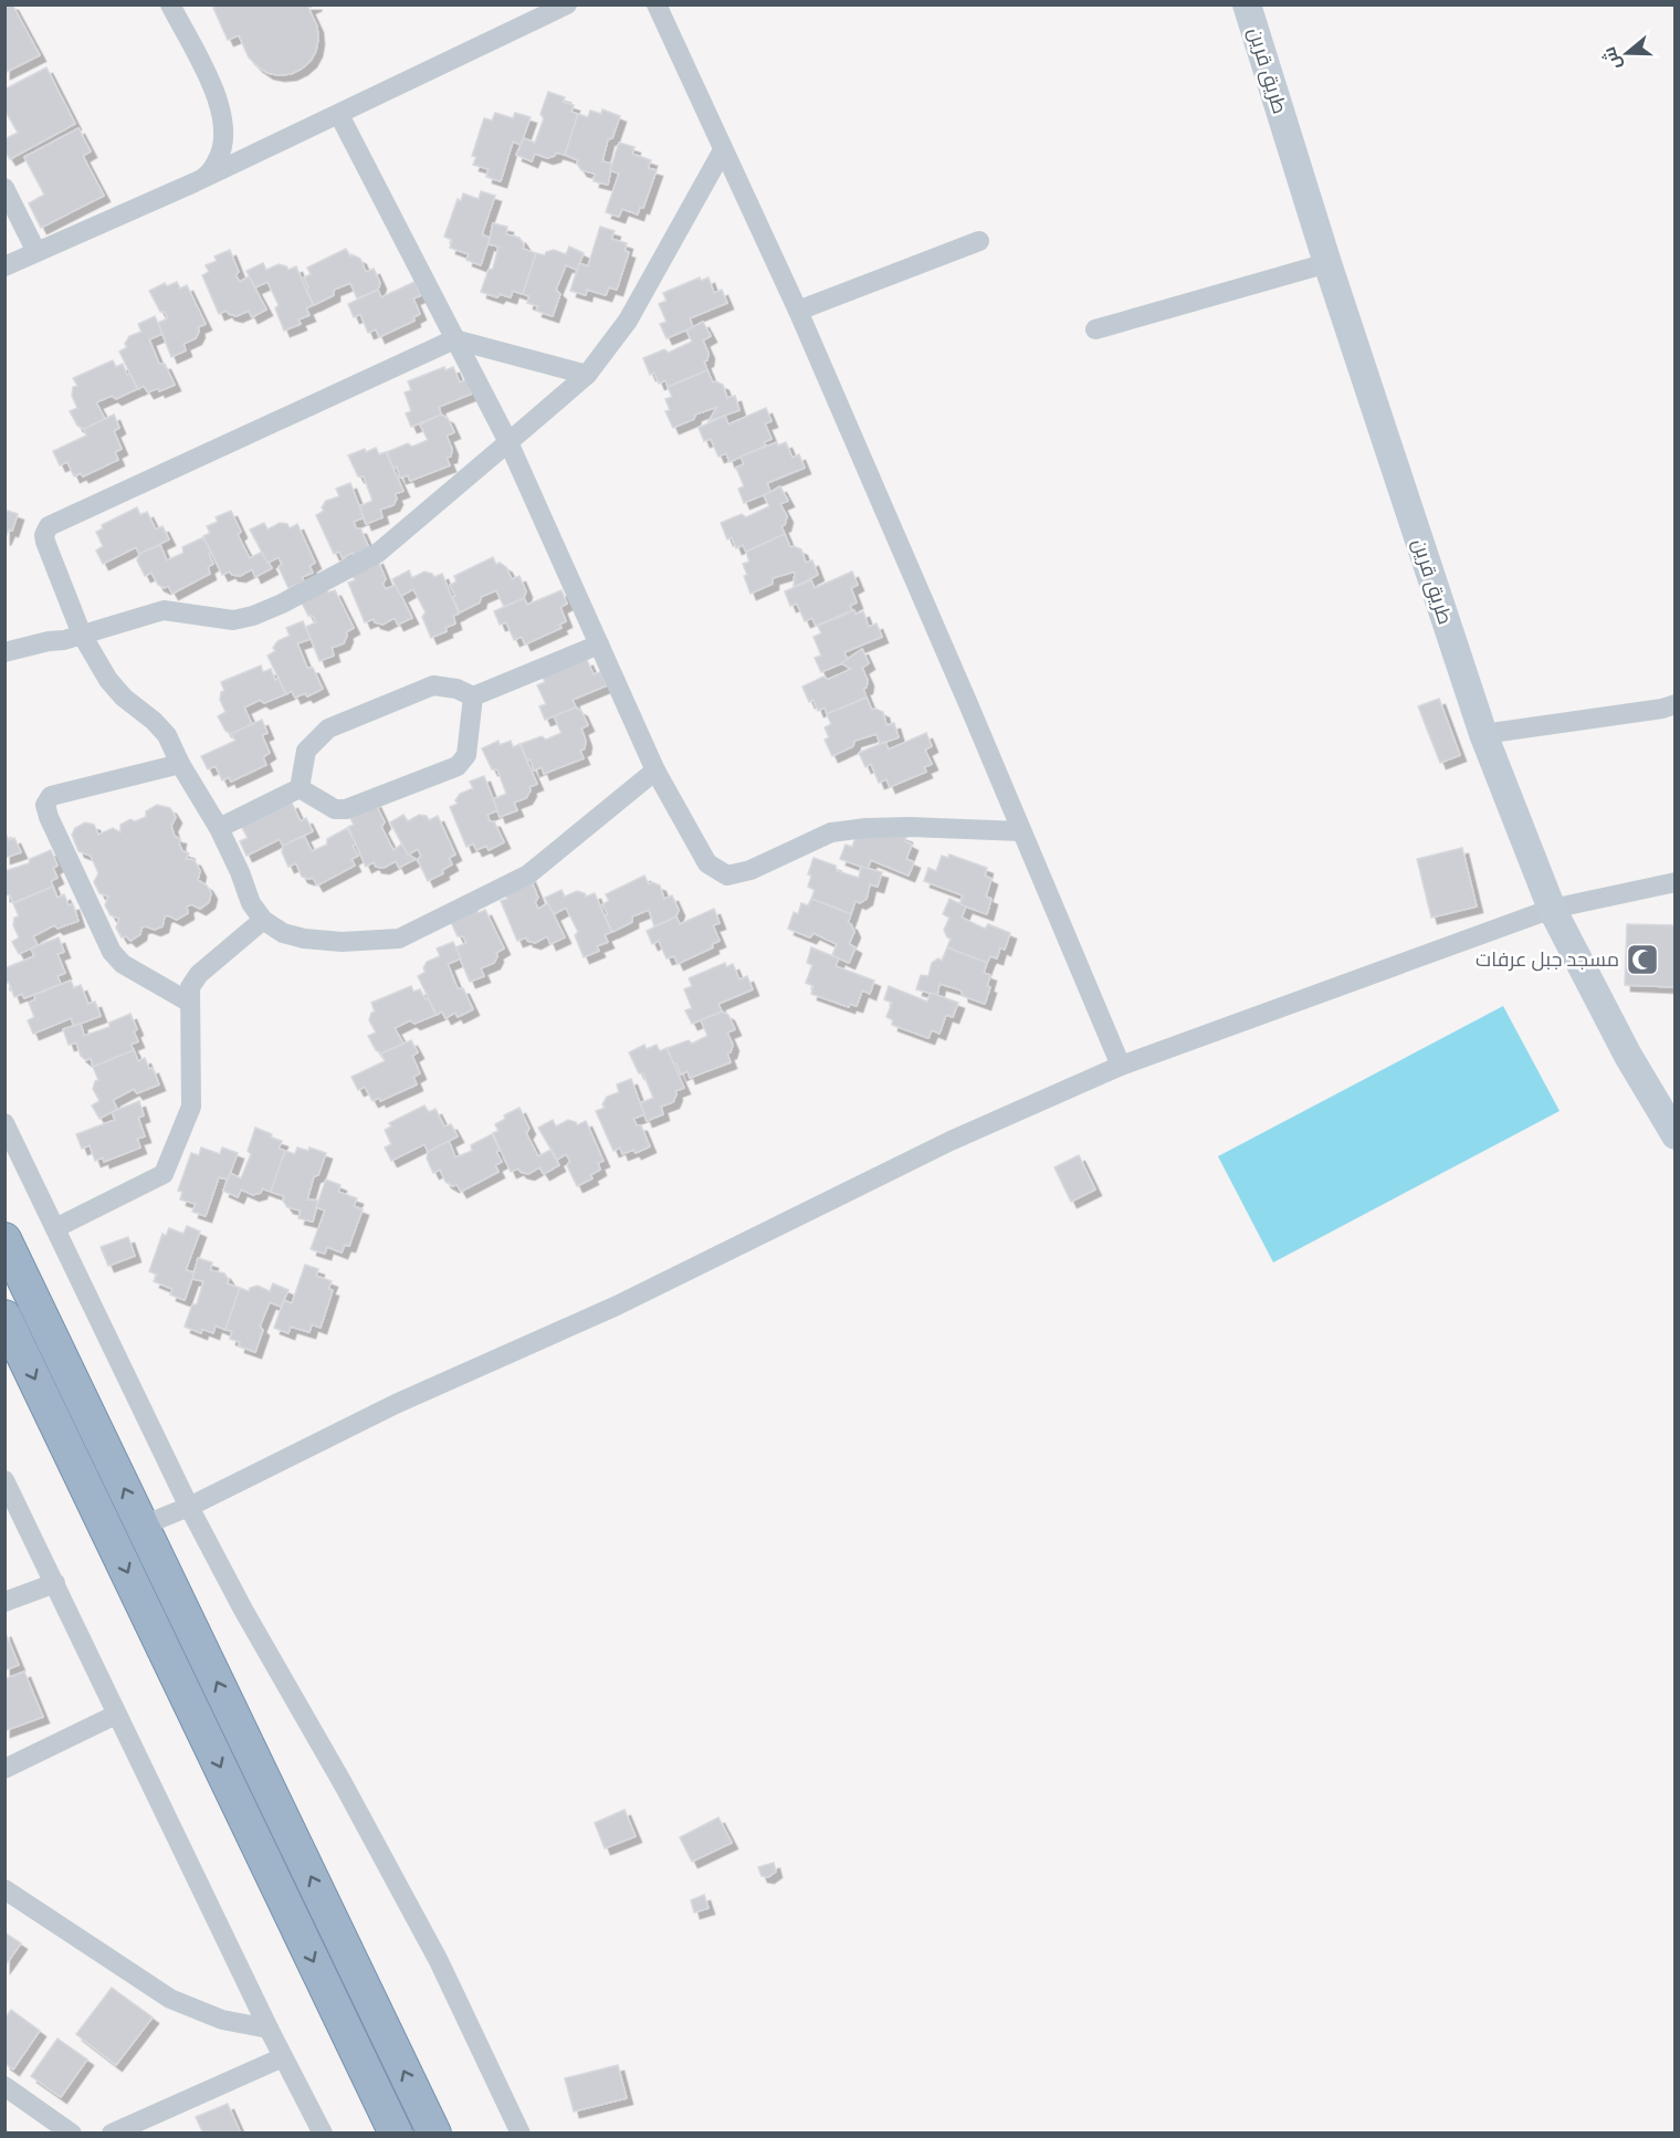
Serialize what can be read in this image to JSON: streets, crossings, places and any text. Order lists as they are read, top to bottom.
{
  "streets": {
    "main road": ["طريق قرين"]
  },
  "places": {
    "mosque": ["مسجد جبل عرفات"]
  },
  "north": "left"
}
